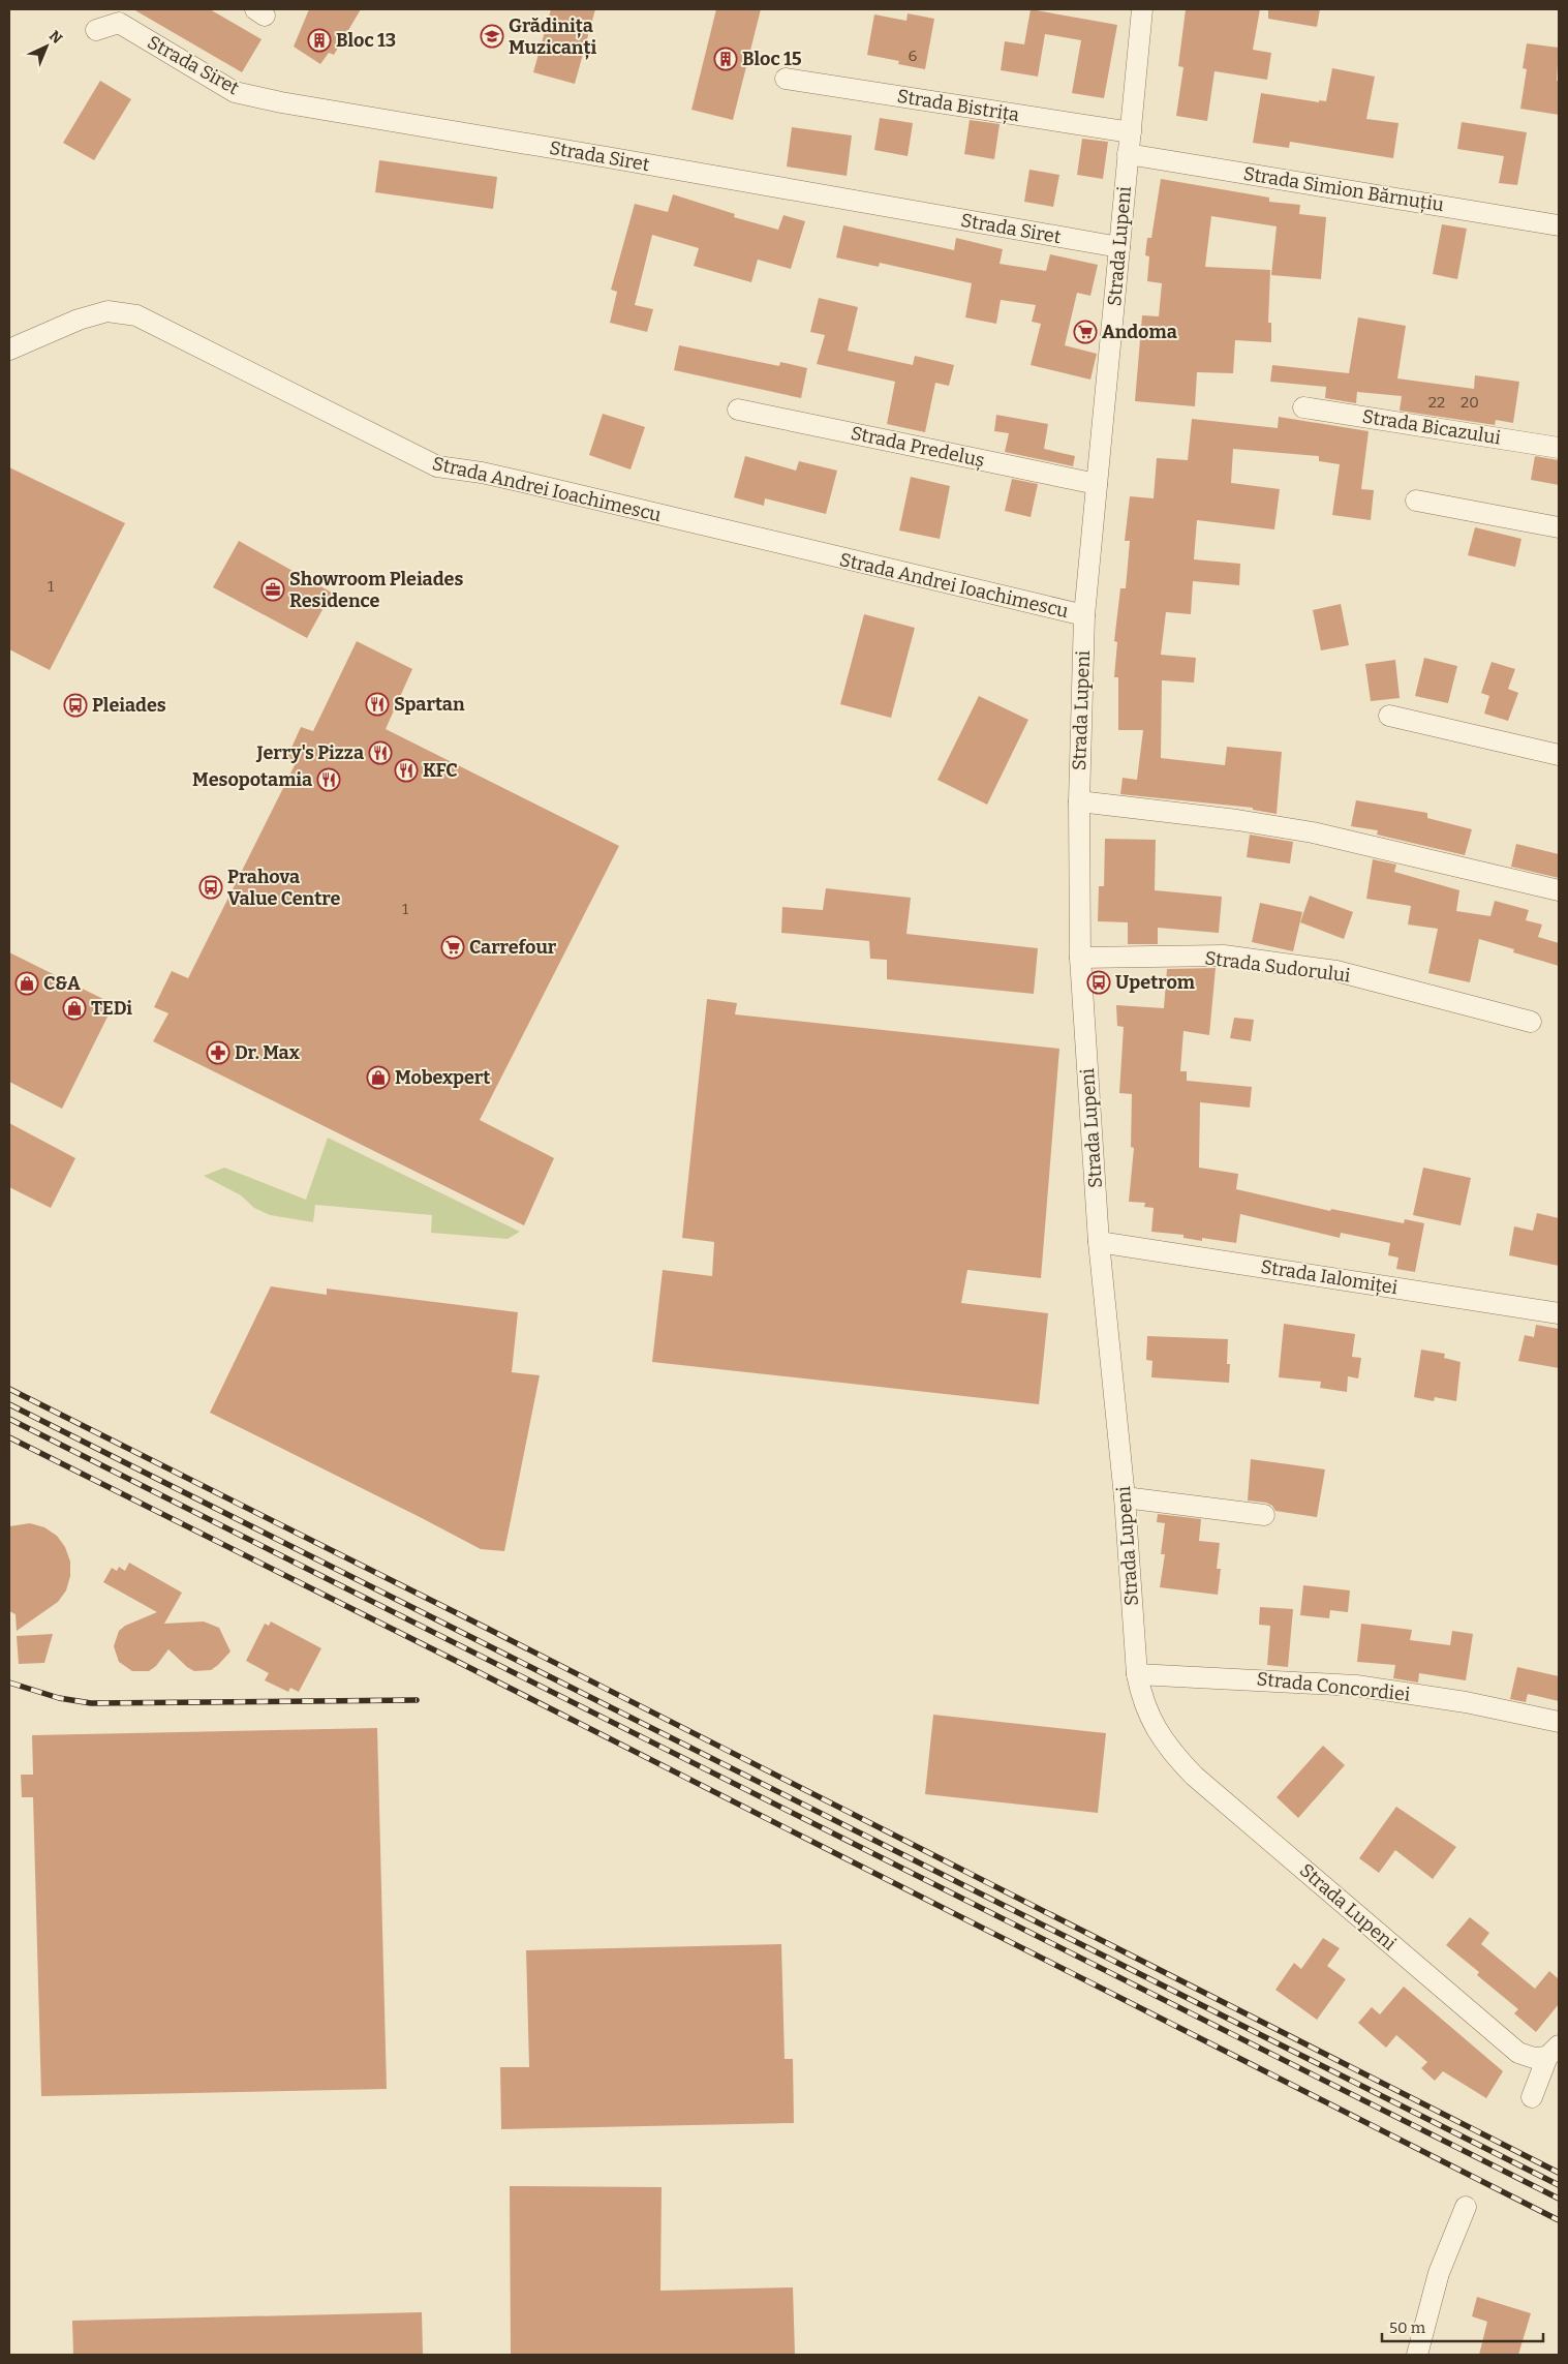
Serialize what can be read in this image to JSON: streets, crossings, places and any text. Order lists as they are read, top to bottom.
{
  "streets": {
    "street": [
      "Strada Siret",
      "Strada Bistrița",
      "Strada Simion Bărnuțiu",
      "Strada Lupeni",
      "Strada Bicazului",
      "Strada Predeluș",
      "Strada Andrei Ioachimescu",
      "Strada Sudorului",
      "Strada Ialomiței",
      "Strada Concordiei"
    ]
  },
  "crossings": [
    ["Strada Siret", "Strada Lupeni"],
    ["Strada Bistrița", "Strada Lupeni"],
    ["Strada Simion Bărnuțiu", "Strada Lupeni"],
    ["Strada Lupeni", "Strada Predeluș"],
    ["Strada Lupeni", "Strada Andrei Ioachimescu"],
    ["Strada Lupeni", "Strada Sudorului"],
    ["Strada Lupeni", "Strada Ialomiței"],
    ["Strada Lupeni", "Strada Concordiei"]
  ],
  "places": {
    "school or university": ["Grădinița Muzicanți"],
    "building": ["Bloc 13", "Bloc 15"],
    "supermarket": ["Andoma", "Carrefour"],
    "office": ["Showroom Pleiades Residence"],
    "restaurant": [
      "Spartan",
      "Jerry's Pizza",
      "KFC",
      "Mesopotamia"
    ],
    "bus stop": ["Pleiades", "Prahova Value Centre", "Upetrom"],
    "shop": ["C&A", "TEDi", "Mobexpert"],
    "pharmacy": ["Dr. Max"]
  },
  "house_numbers": [
    "6",
    "22",
    "20",
    "1",
    "1"
  ],
  "scale_bar": "50 m",
  "north": "top right"
}
